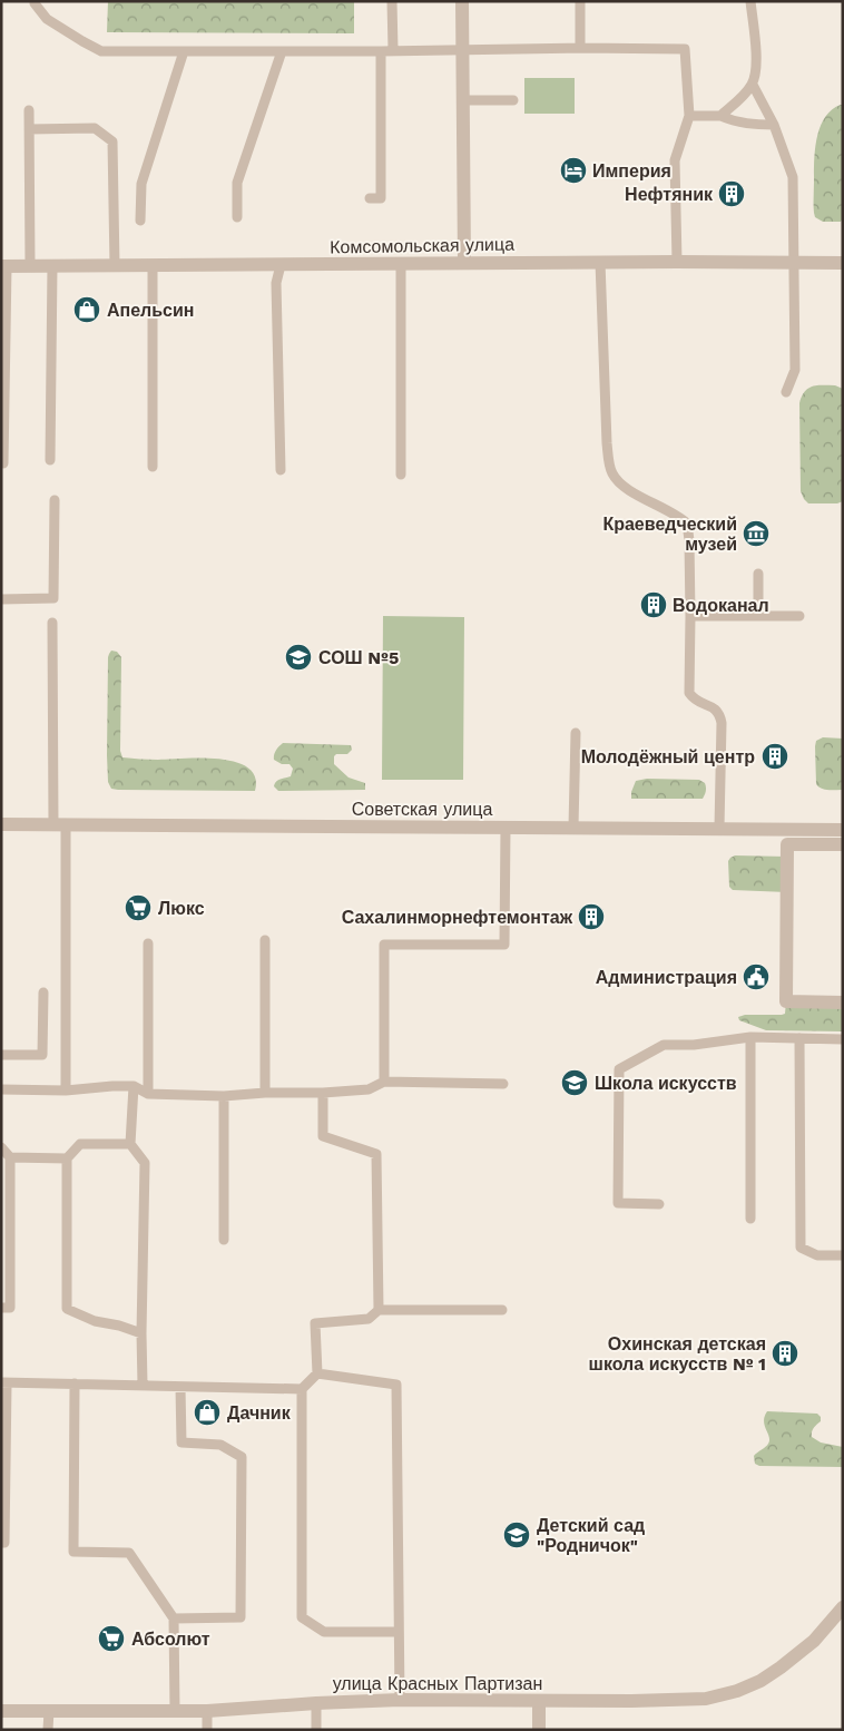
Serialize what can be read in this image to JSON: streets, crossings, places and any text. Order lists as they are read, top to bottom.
{
  "streets": {
    "street": ["Комсомольская улица", "Советская улица", "улица Красных Партизан"]
  },
  "places": {
    "hotel": ["Империя"],
    "building": [
      "Нефтяник",
      "Водоканал",
      "Молодёжный центр",
      "Сахалинморнефтемонтаж",
      "Охинская детская школа искусств № 1"
    ],
    "shop": ["Апельсин", "Дачник"],
    "museum": ["Краеведческий музей"],
    "school or university": ["СОШ №5", "Школа искусств", "Детский сад \"Родничок\""],
    "supermarket": ["Люкс", "Абсолют"],
    "public building": ["Администрация"]
  }
}
